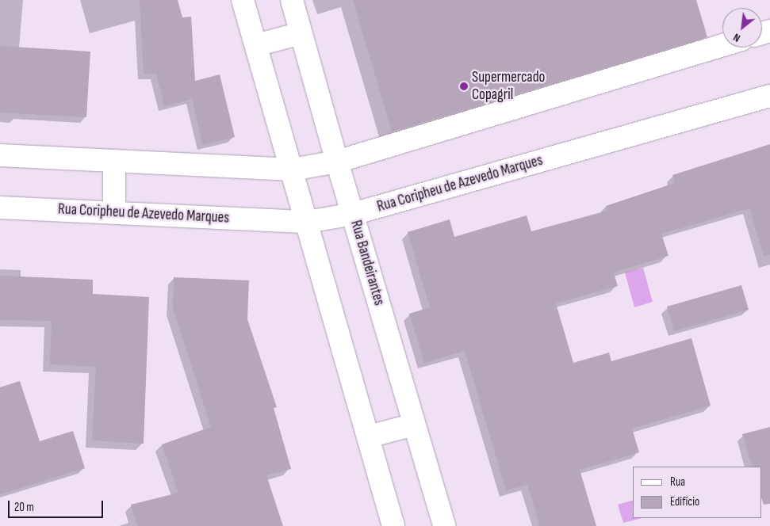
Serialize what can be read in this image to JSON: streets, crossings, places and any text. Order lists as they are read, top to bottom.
{
  "streets": {
    "street": ["Rua Coripheu de Azevedo Marques", "Rua Bandeirantes"]
  },
  "crossings": [
    ["Rua Coripheu de Azevedo Marques", "Rua Bandeirantes"]
  ],
  "places": ["Supermercado Copagril"],
  "legend": ["Rua", "Edifício"],
  "scale_bar": "20 m",
  "north": "bottom left"
}
